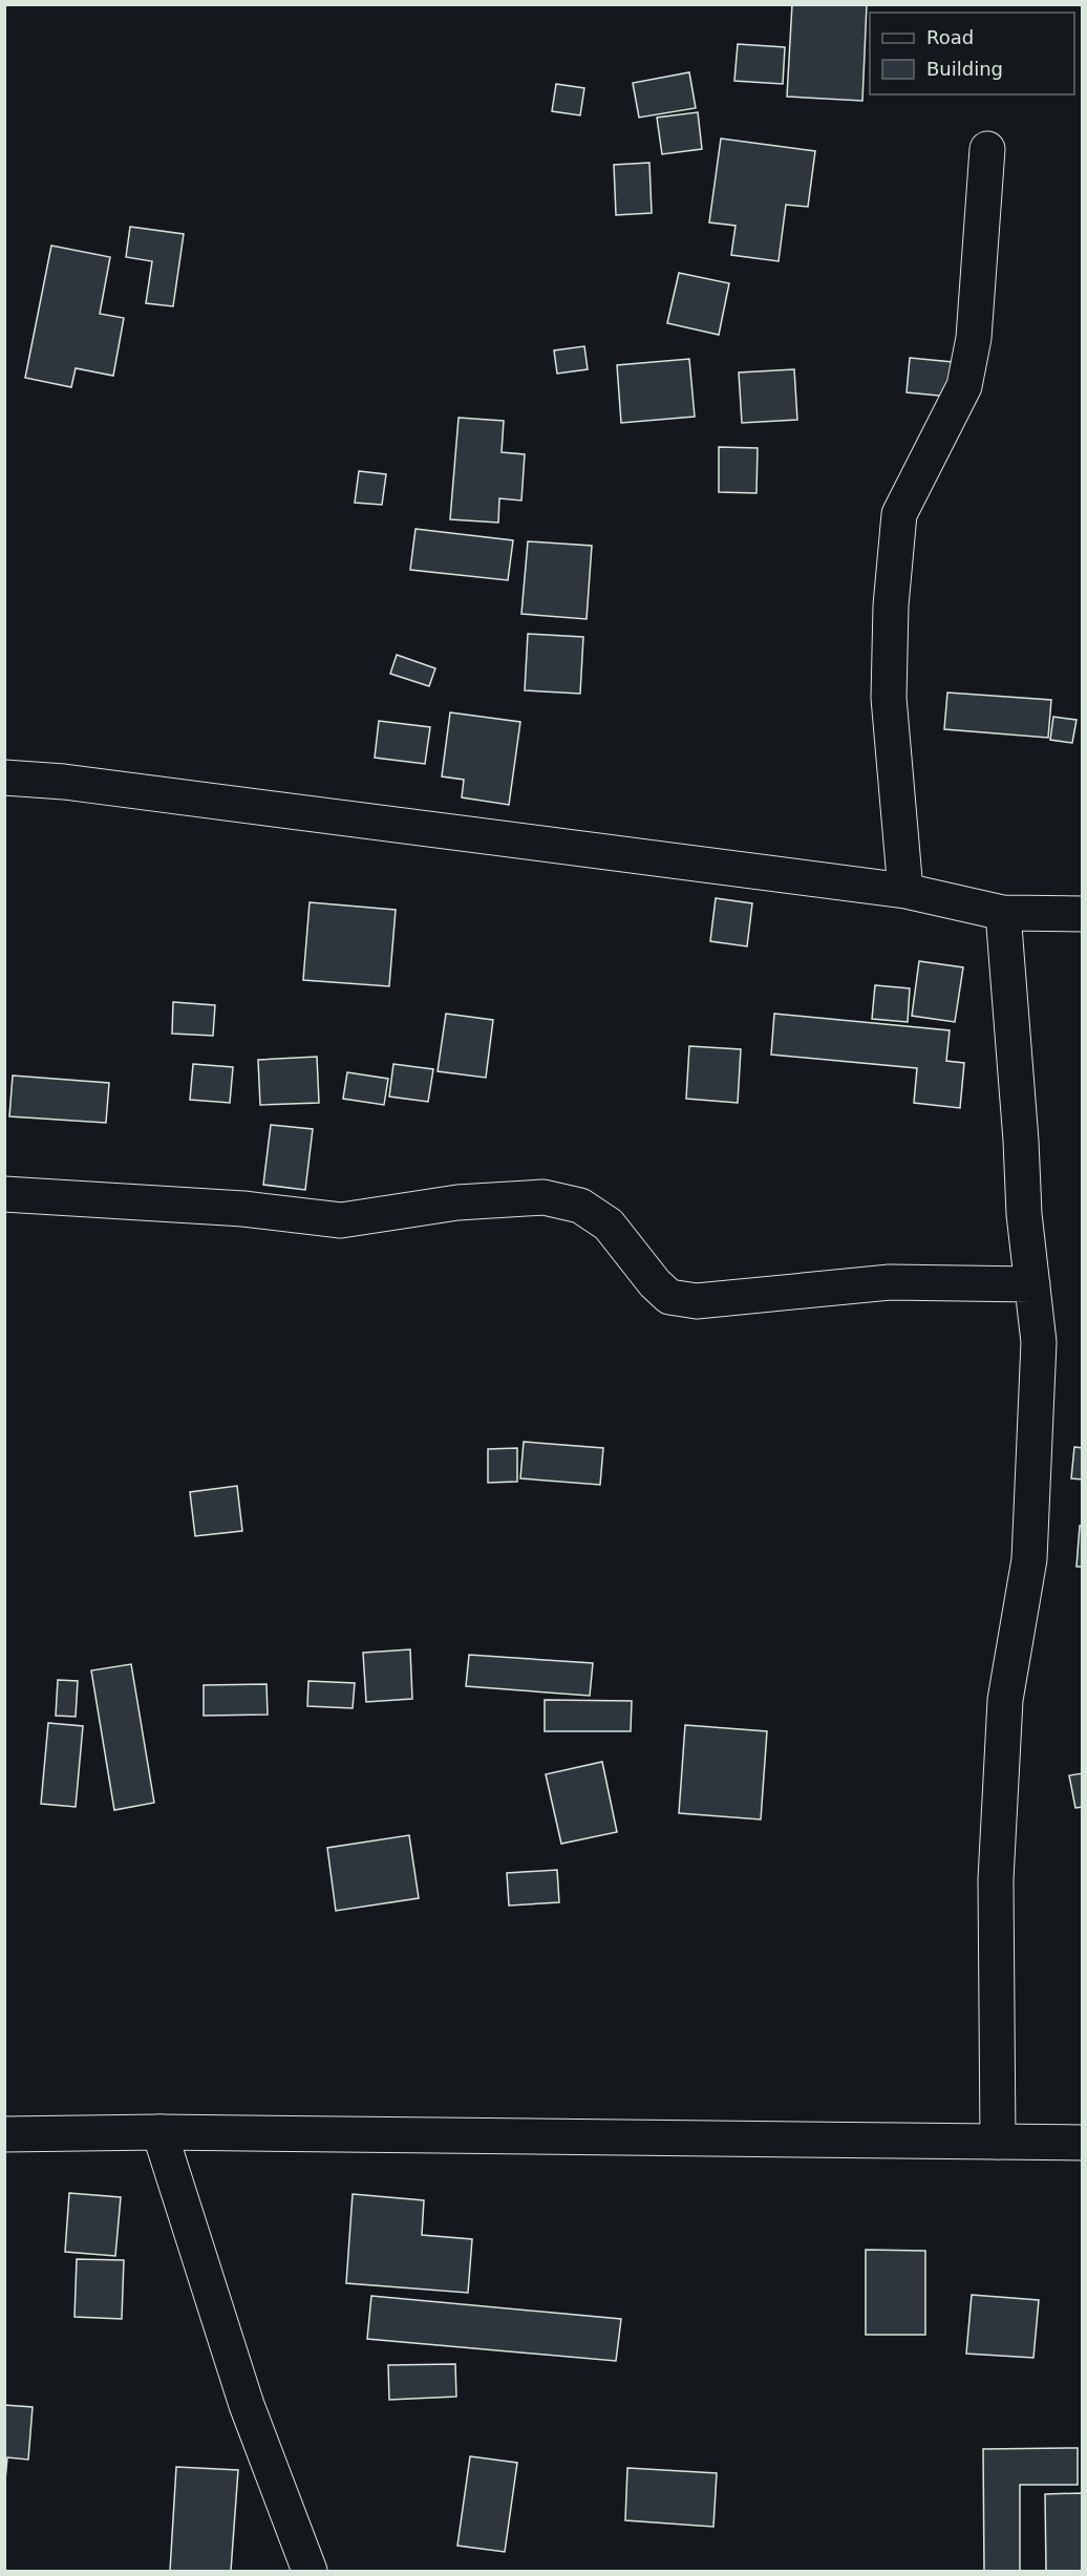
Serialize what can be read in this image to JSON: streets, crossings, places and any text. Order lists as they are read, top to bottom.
{
  "legend": ["Road", "Building"]
}
